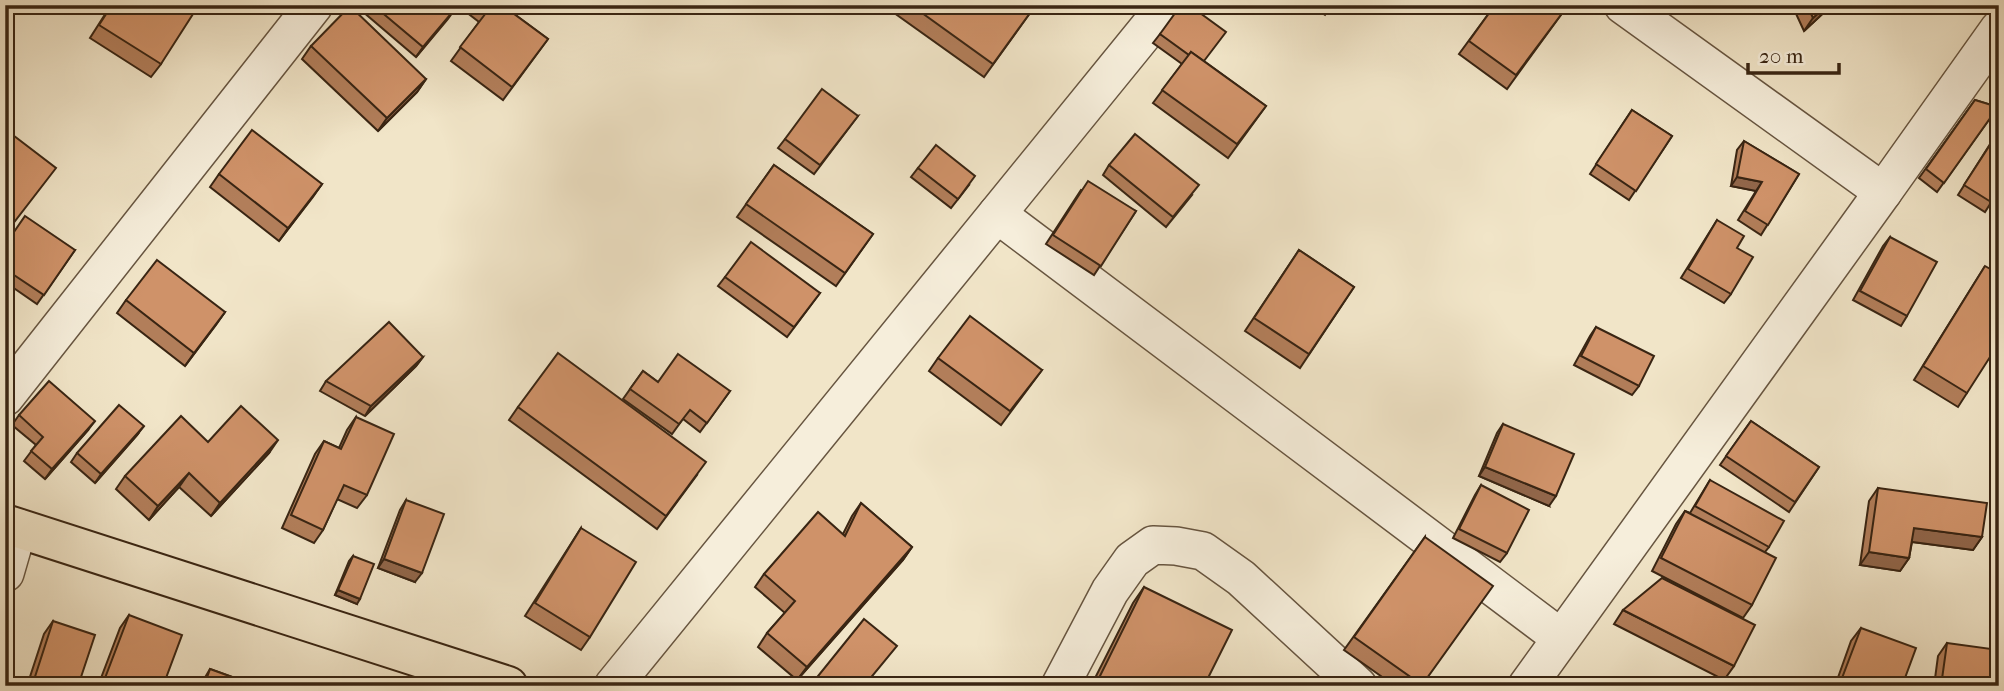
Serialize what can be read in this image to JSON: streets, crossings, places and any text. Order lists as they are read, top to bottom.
{
  "scale_bar": "20 m"
}
